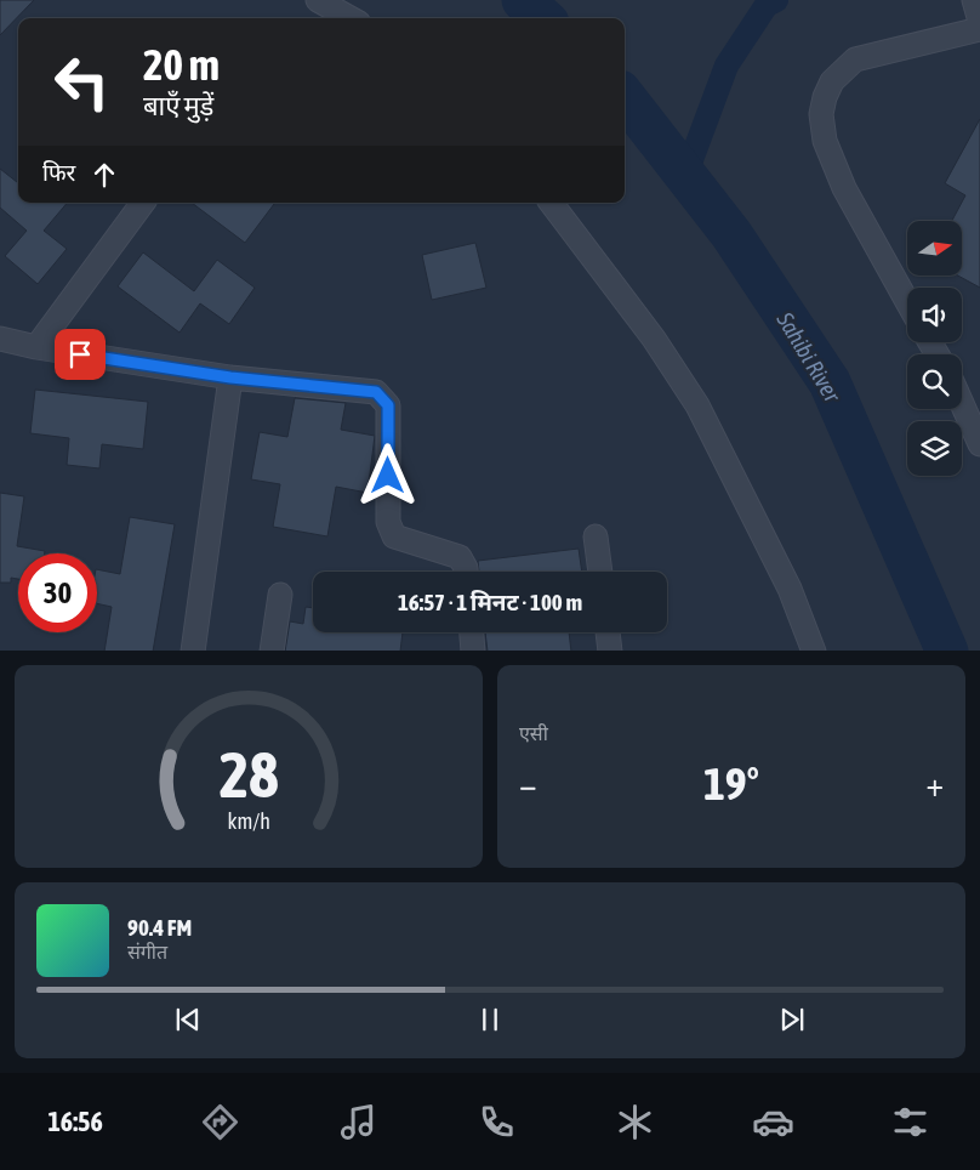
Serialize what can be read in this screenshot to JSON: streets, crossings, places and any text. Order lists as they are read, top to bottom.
{
  "water": ["Sahibi River"],
  "north": "right",
  "page": {
    "turn": ["20 m", "बाएँ मुड़ें"],
    "then": "फिर",
    "limit": "30",
    "trip": "16:57 · 1 मिनट · 100 m",
    "tile": "एसी",
    "heat": ["−", "19°", "+"],
    "song": ["90.4 FM", "संगीत"],
    "tabs": "16:56",
    "gauge": ["28", "km/h"]
  }
}
